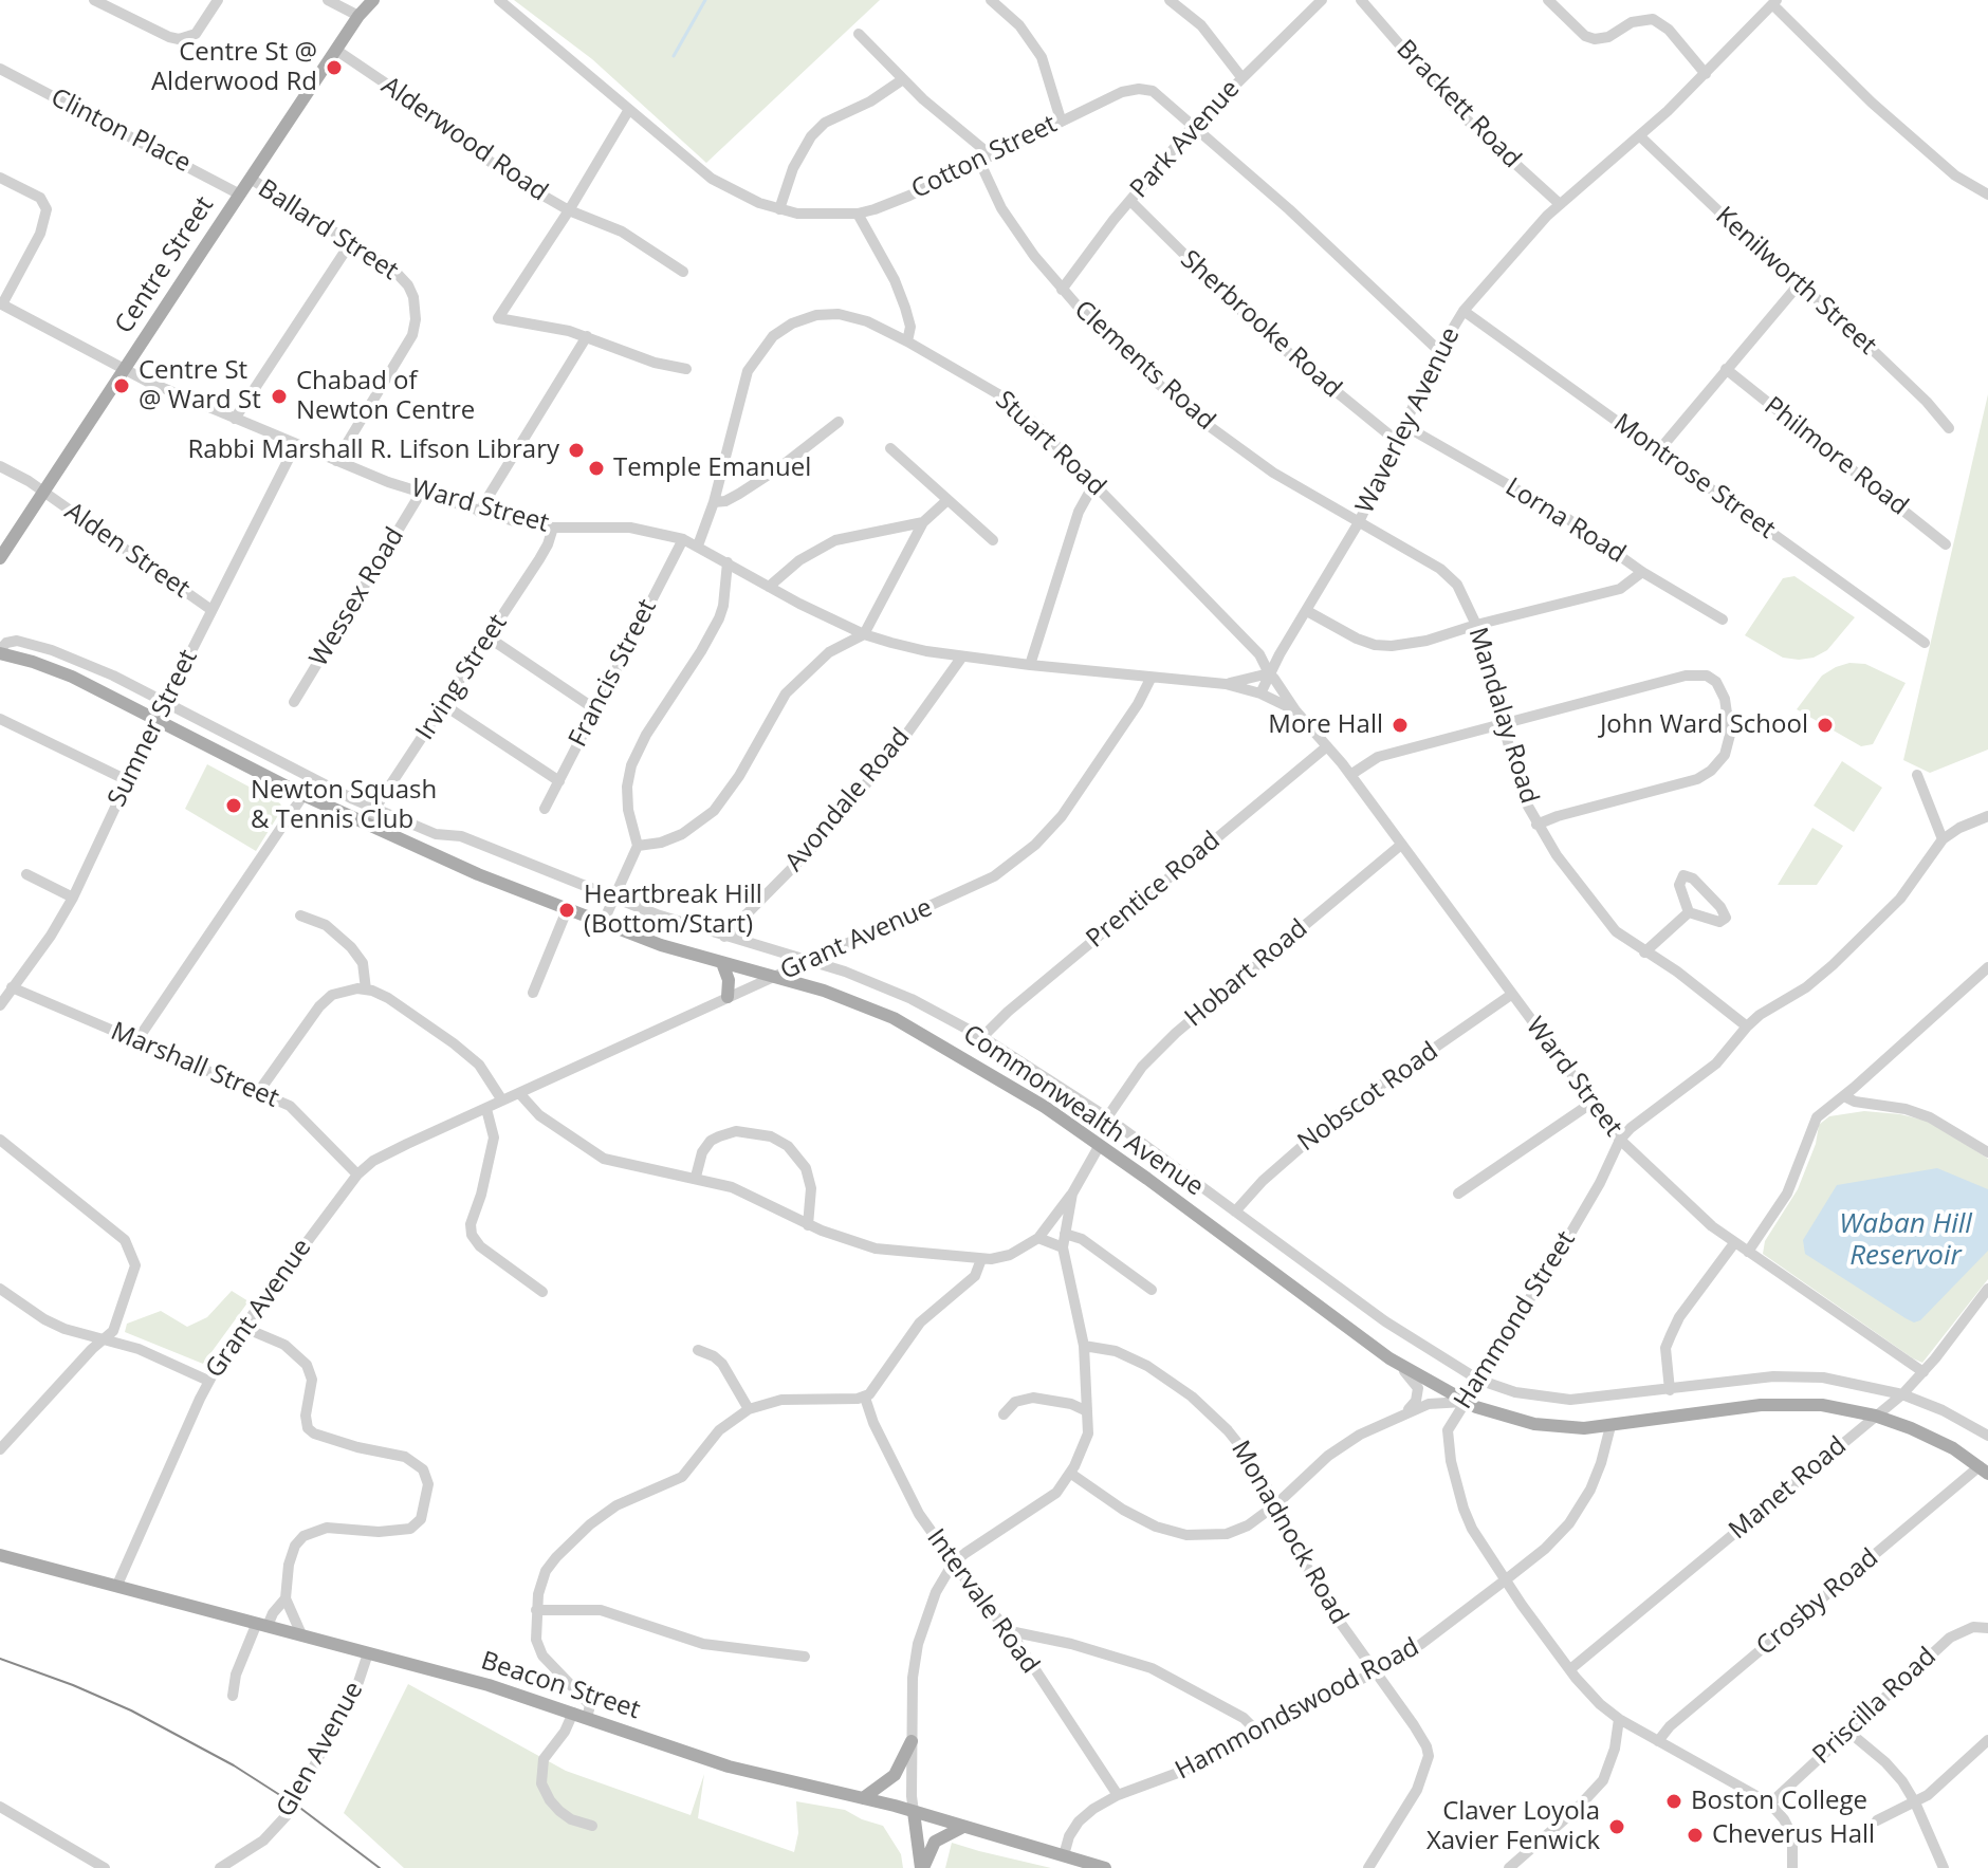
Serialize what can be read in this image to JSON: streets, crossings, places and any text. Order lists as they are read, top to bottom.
{
  "streets": {
    "main road": ["Centre Street", "Commonwealth Avenue", "Beacon Street"],
    "street": [
      "Brackett Road",
      "Clinton Place",
      "Alderwood Road",
      "Park Avenue",
      "Cotton Street",
      "Ballard Street",
      "Kenilworth Street",
      "Sherbrooke Road",
      "Clements Road",
      "Waverley Avenue",
      "Stuart Road",
      "Philmore Road",
      "Montrose Street",
      "Ward Street",
      "Lorna Road",
      "Alden Street",
      "Wessex Road",
      "Francis Street",
      "Irving Street",
      "Mandalay Road",
      "Sumner Street",
      "Avondale Road",
      "Prentice Road",
      "Grant Avenue",
      "Hobart Road",
      "Marshall Street",
      "Nobscot Road",
      "Hammond Street",
      "Manet Road",
      "Monadnock Road",
      "Intervale Road",
      "Crosby Road",
      "Priscilla Road",
      "Hammondswood Road",
      "Glen Avenue"
    ]
  },
  "crossings": [
    ["Brackett Road", "Waverley Avenue"],
    ["Clinton Place", "Centre Street"],
    ["Alderwood Road", "Centre Street"],
    ["Park Avenue", "Cotton Street"],
    ["Park Avenue", "Sherbrooke Road"],
    ["Park Avenue", "Clements Road"],
    ["Cotton Street", "Clements Road"],
    ["Cotton Street", "Waverley Avenue"],
    ["Ballard Street", "Centre Street"],
    ["Ballard Street", "Ward Street"],
    ["Centre Street", "Ward Street"],
    ["Centre Street", "Alden Street"],
    ["Kenilworth Street", "Waverley Avenue"],
    ["Sherbrooke Road", "Waverley Avenue"],
    ["Clements Road", "Waverley Avenue"],
    ["Clements Road", "Mandalay Road"],
    ["Waverley Avenue", "Stuart Road"],
    ["Waverley Avenue", "Montrose Street"],
    ["Waverley Avenue", "Ward Street"],
    ["Waverley Avenue", "Lorna Road"],
    ["Waverley Avenue", "Mandalay Road"],
    ["Stuart Road", "Ward Street"],
    ["Ward Street", "Wessex Road"],
    ["Ward Street", "Francis Street"],
    ["Ward Street", "Irving Street"],
    ["Ward Street", "Sumner Street"],
    ["Ward Street", "Avondale Road"],
    ["Ward Street", "Prentice Road"],
    ["Ward Street", "Grant Avenue"],
    ["Ward Street", "Hobart Road"],
    ["Ward Street", "Nobscot Road"],
    ["Ward Street", "Hammond Street"],
    ["Ward Street", "Manet Road"],
    ["Alden Street", "Sumner Street"],
    ["Irving Street", "Commonwealth Avenue"],
    ["Sumner Street", "Marshall Street"],
    ["Sumner Street", "Commonwealth Avenue"],
    ["Avondale Road", "Commonwealth Avenue"],
    ["Prentice Road", "Commonwealth Avenue"],
    ["Grant Avenue", "Marshall Street"],
    ["Grant Avenue", "Commonwealth Avenue"],
    ["Grant Avenue", "Beacon Street"],
    ["Hobart Road", "Commonwealth Avenue"],
    ["Nobscot Road", "Commonwealth Avenue"],
    ["Commonwealth Avenue", "Hammond Street"],
    ["Commonwealth Avenue", "Manet Road"],
    ["Commonwealth Avenue", "Crosby Road"],
    ["Commonwealth Avenue", "Hammondswood Road"],
    ["Hammond Street", "Manet Road"],
    ["Hammond Street", "Crosby Road"],
    ["Hammond Street", "Priscilla Road"],
    ["Hammond Street", "Hammondswood Road"],
    ["Monadnock Road", "Hammondswood Road"],
    ["Intervale Road", "Hammondswood Road"],
    ["Beacon Street", "Hammondswood Road"],
    ["Beacon Street", "Glen Avenue"]
  ],
  "water": ["Waban Hill Reservoir"],
  "places": [
    "Centre St @ Alderwood Rd",
    "Centre St @ Ward St",
    "Chabad of Newton Centre",
    "Rabbi Marshall R. Lifson Library",
    "Temple Emanuel",
    "More Hall",
    "John Ward School",
    "Newton Squash & Tennis Club",
    "Heartbreak Hill (Bottom/Start)",
    "Boston College",
    "Claver Loyola Xavier Fenwick",
    "Cheverus Hall"
  ]
}
